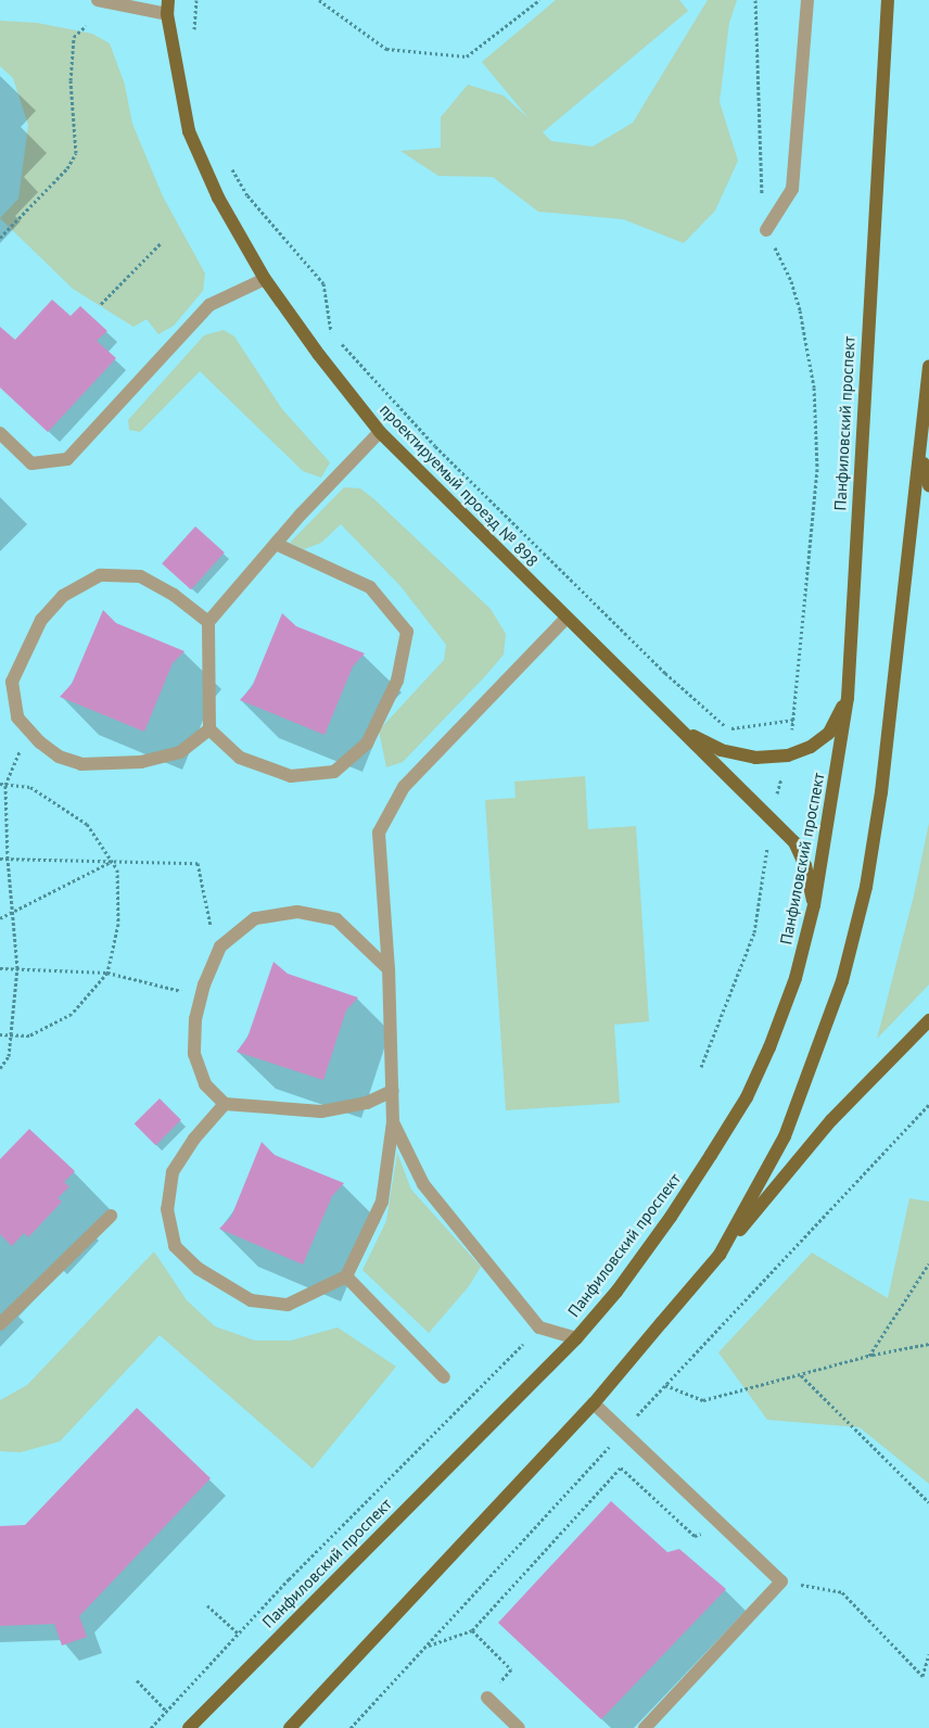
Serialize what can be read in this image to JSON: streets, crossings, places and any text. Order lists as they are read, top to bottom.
{
  "streets": {
    "main road": ["Панфиловский проспект", "проектируемый проезд № 898"]
  },
  "crossings": [
    ["Панфиловский проспект", "проектируемый проезд № 898"]
  ]
}
